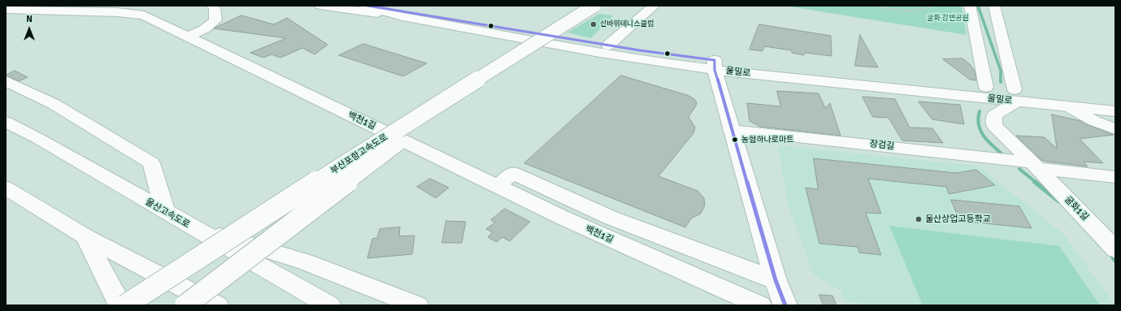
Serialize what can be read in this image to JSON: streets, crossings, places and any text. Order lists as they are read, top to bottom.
{
  "streets": {
    "main road": [
      "울밀로",
      "백천1길",
      "장검길",
      "부산포항고속도로",
      "굴화1길",
      "울산고속도로"
    ]
  },
  "crossings": [
    ["울밀로", "굴화1길"],
    ["장검길", "굴화1길"]
  ],
  "parks": ["굴화 강변공원"],
  "places": ["선바위테니스클럽", "농협하나로마트", "울산상업고등학교"],
  "north": "top"
}
